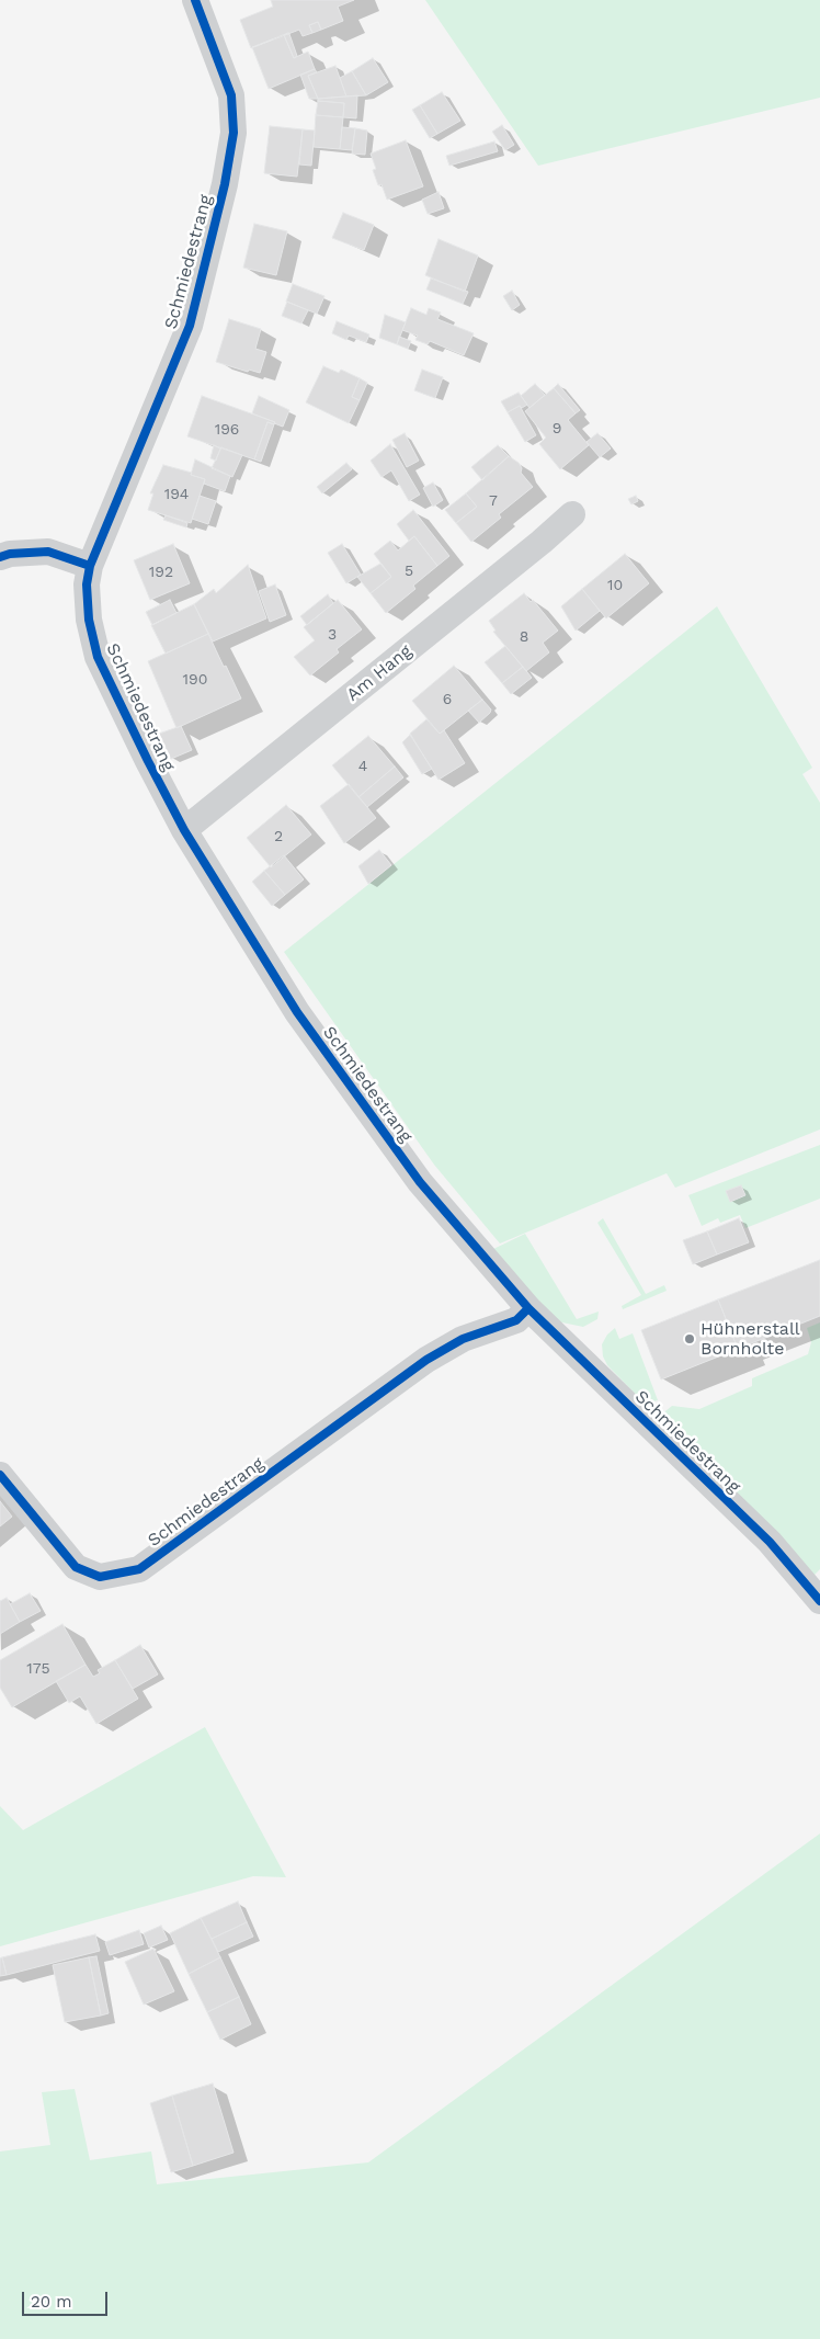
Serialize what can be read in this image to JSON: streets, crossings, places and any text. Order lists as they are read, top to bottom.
{
  "streets": {
    "street": ["Schmiedestrang", "Am Hang"]
  },
  "crossings": [
    ["Schmiedestrang", "Am Hang"]
  ],
  "places": ["Hühnerstall Bornholte"],
  "house_numbers": [
    "9",
    "196",
    "194",
    "7",
    "5",
    "192",
    "10",
    "3",
    "8",
    "190",
    "6",
    "4",
    "2",
    "175"
  ],
  "scale_bar": "20 m"
}
